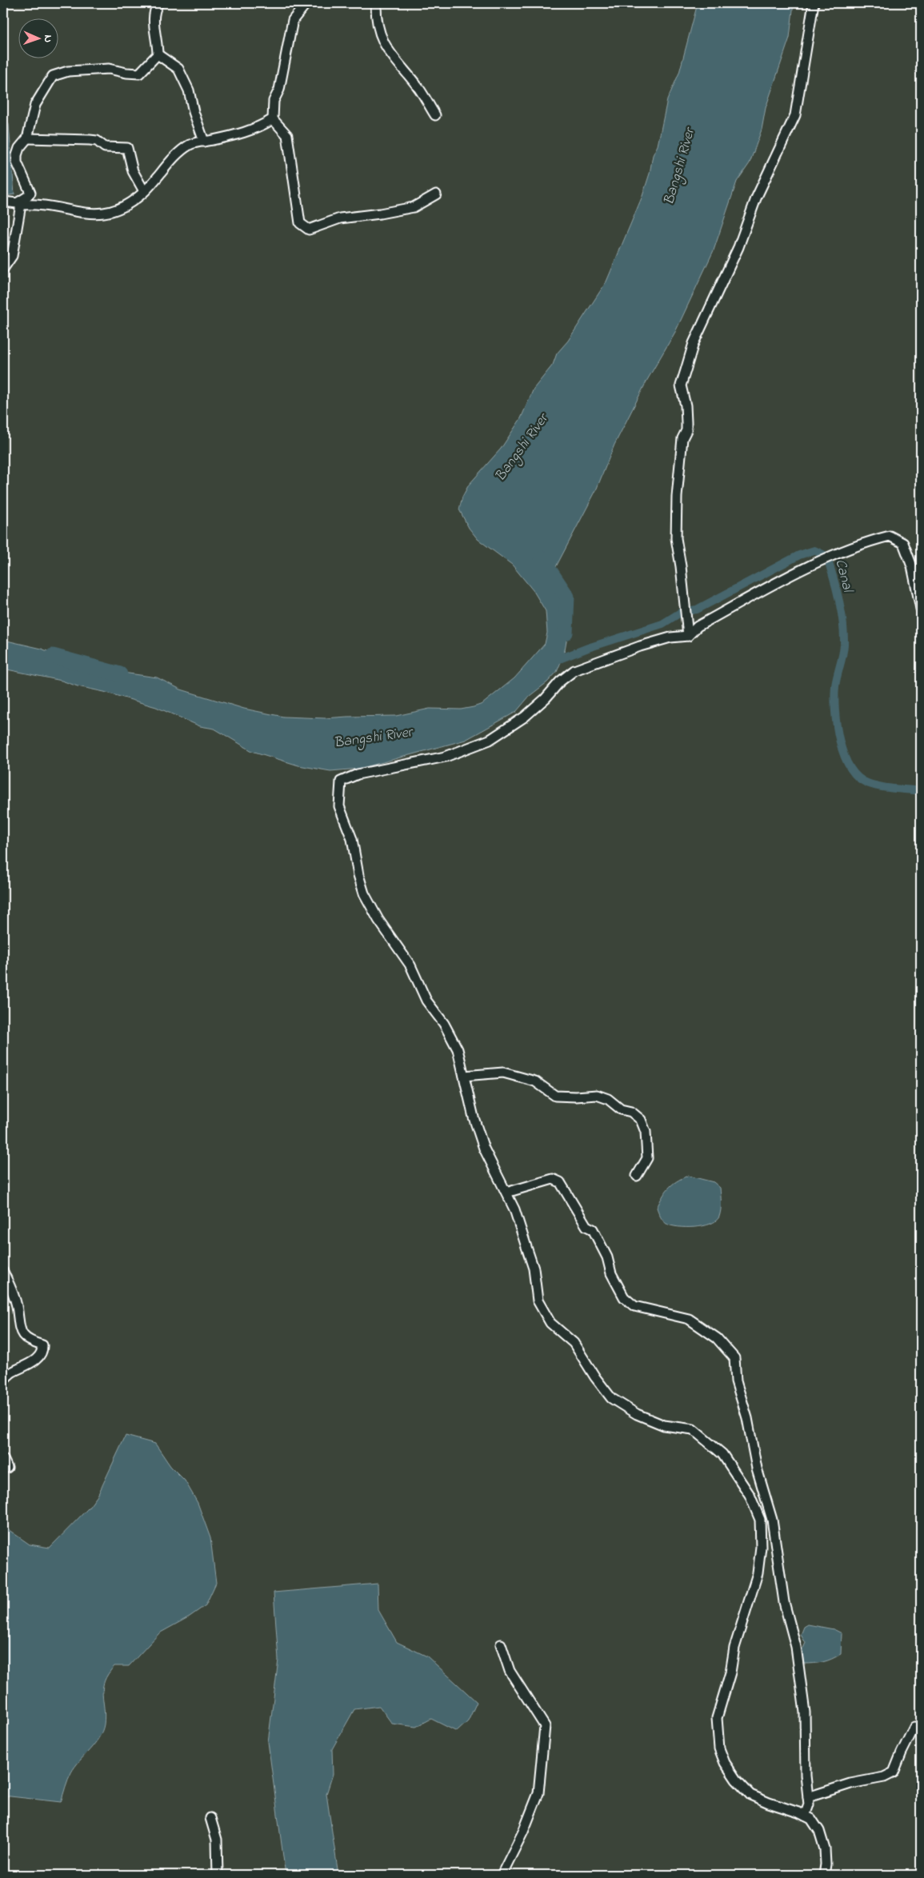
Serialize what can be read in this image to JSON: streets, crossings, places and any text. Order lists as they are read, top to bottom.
{
  "water": ["Bangshi River", "Canal"],
  "north": "right"
}
